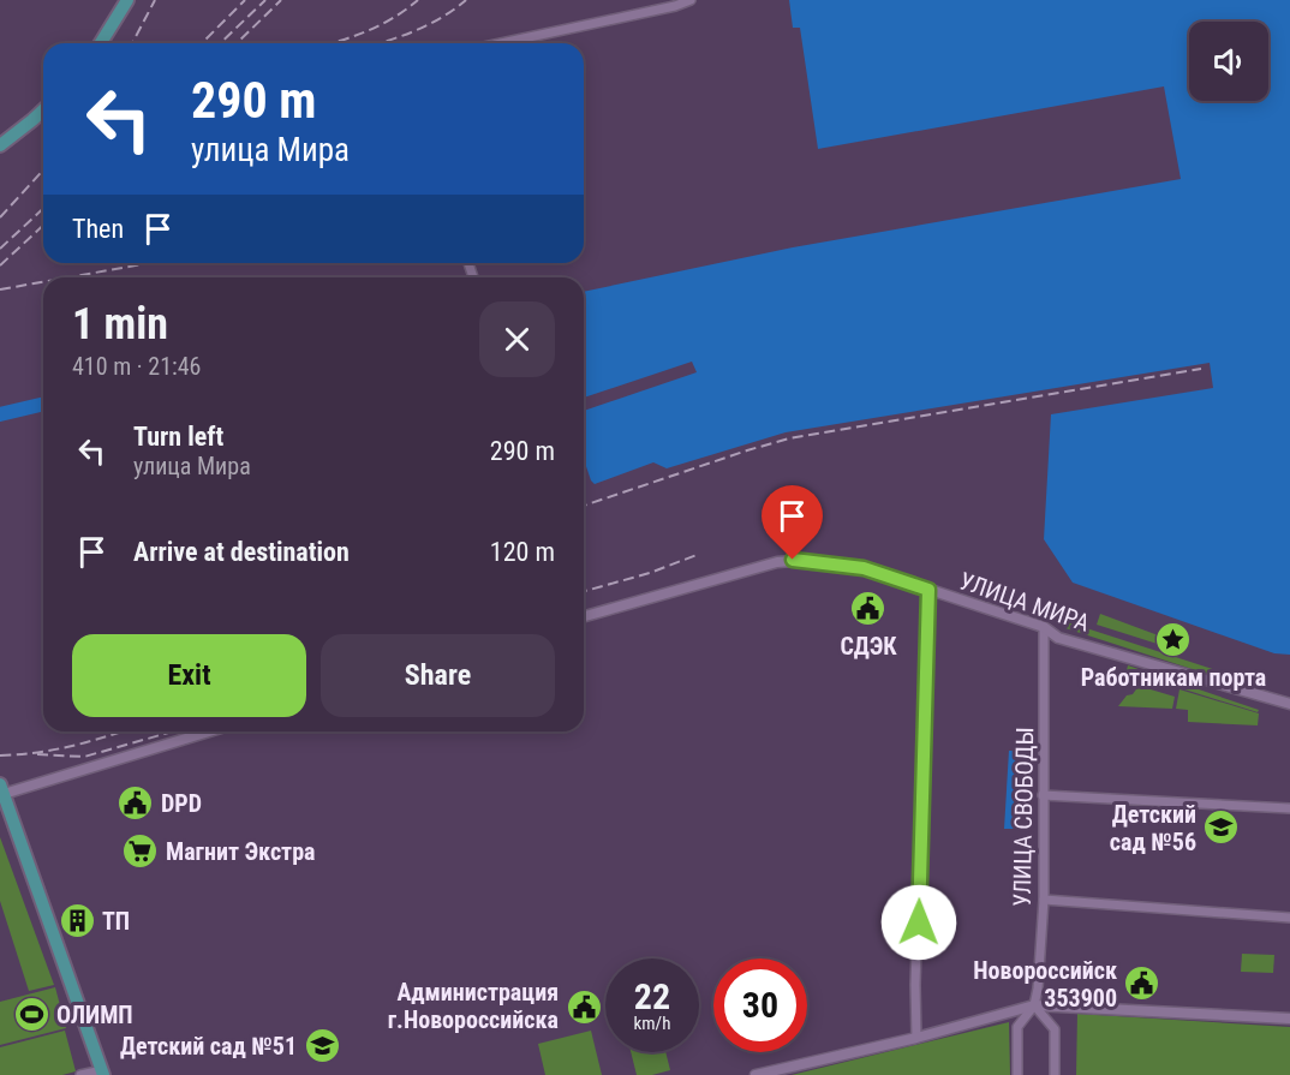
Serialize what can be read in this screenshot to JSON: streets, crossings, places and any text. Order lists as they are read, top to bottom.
{
  "streets": {
    "street": ["УЛИЦА МИРА", "УЛИЦА СВОБОДЫ"]
  },
  "crossings": [
    ["УЛИЦА МИРА", "УЛИЦА СВОБОДЫ"]
  ],
  "places": {
    "public building": [
      "СДЭК",
      "DPD",
      "Новороссийск 353900",
      "Администрация г.Новороссийска"
    ],
    "place": ["Работникам порта"],
    "school or university": ["Детский сад №56", "Детский сад №51"],
    "supermarket": ["Магнит Экстра"],
    "building": ["ТП"],
    "sports": ["ОЛИМП"]
  },
  "page": {
    "turn": ["290 m", "улица Мира"],
    "then": "Then",
    "heading": ["1 min", "410 m · 21:46"],
    "list": [
      {
        "name": "Turn left",
        "note": "улица Мира",
        "value": "290 m"
      },
      {
        "name": "Arrive at destination",
        "value": "120 m"
      }
    ],
    "buttons": ["Exit", "Share"],
    "speed": "22 km/h",
    "limit": "30"
  }
}
